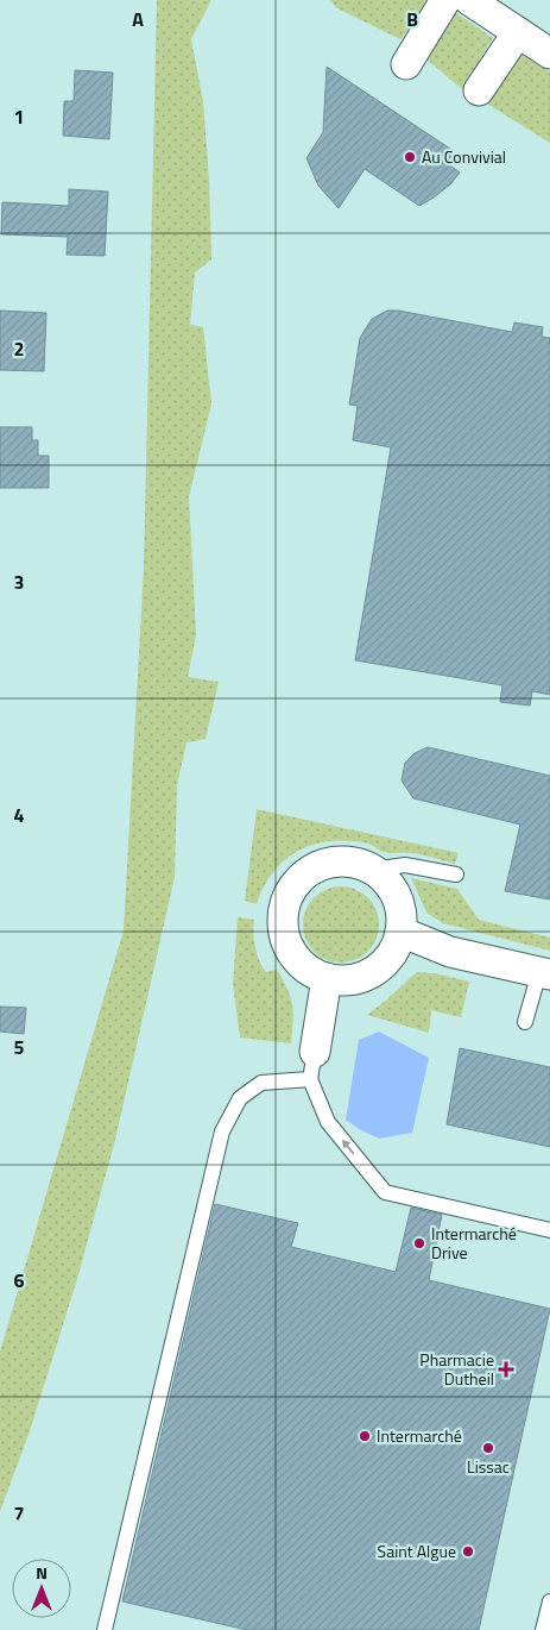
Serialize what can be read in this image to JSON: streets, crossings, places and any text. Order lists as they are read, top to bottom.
{
  "places": {
    "other": [
      "Au Convivial",
      "Intermarché Drive",
      "Intermarché",
      "Lissac",
      "Saint Algue"
    ],
    "health": ["Pharmacie Dutheil"]
  },
  "north": "top",
  "grid": {
    "columns": ["A", "B"],
    "rows": [
      "1",
      "2",
      "3",
      "4",
      "5",
      "6",
      "7"
    ]
  }
}
